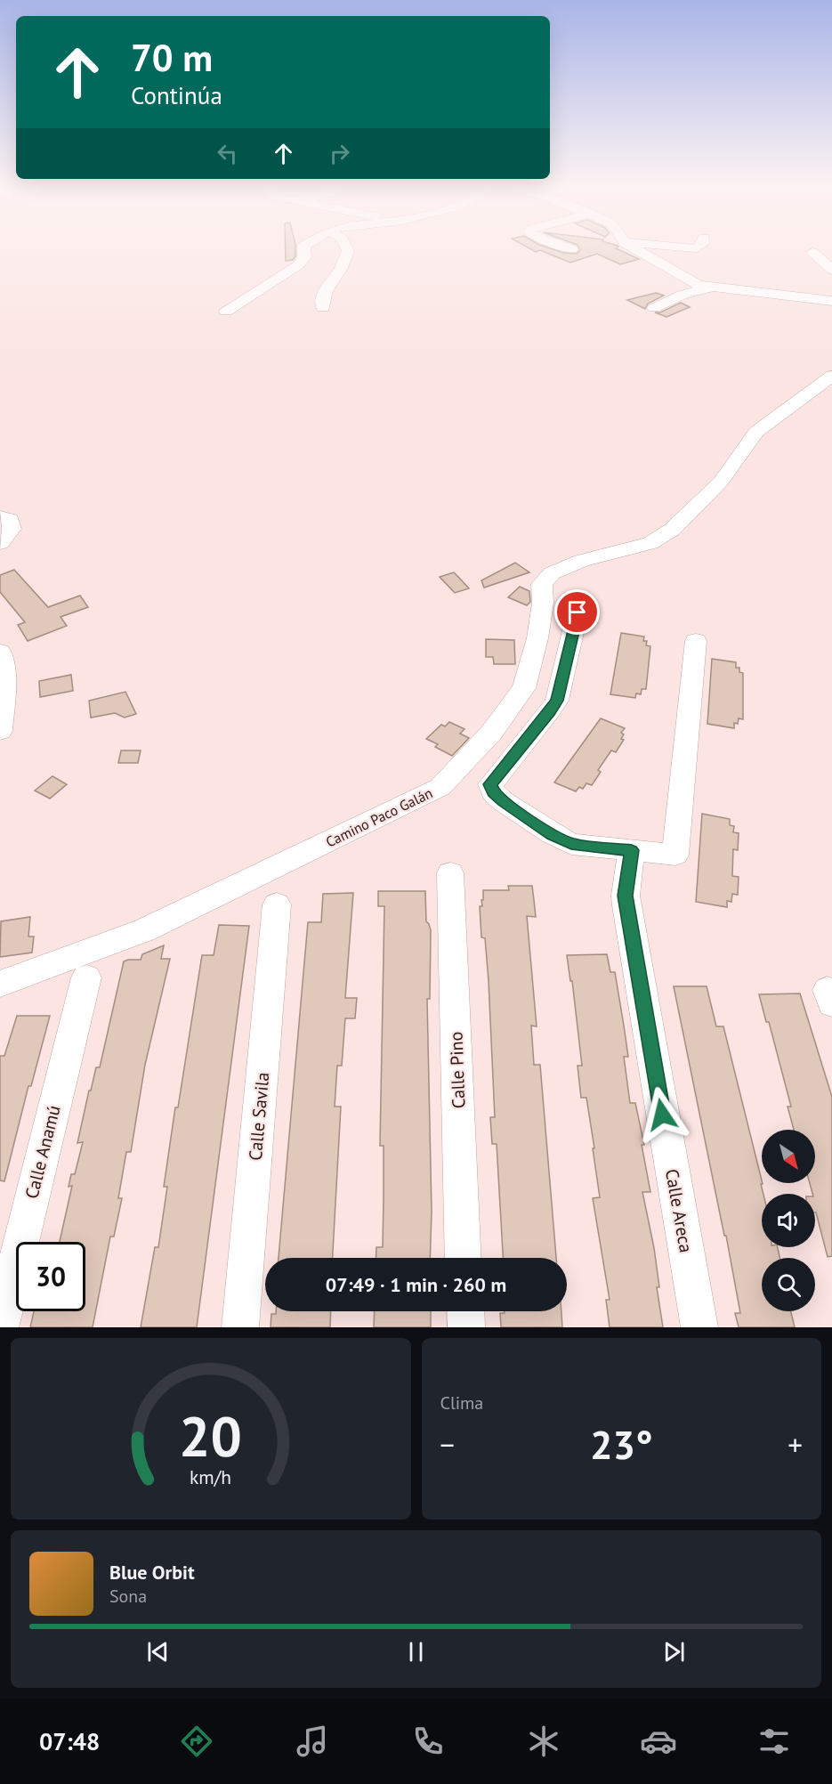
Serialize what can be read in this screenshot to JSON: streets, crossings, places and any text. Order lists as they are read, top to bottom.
{
  "streets": {
    "street": [
      "Camino Paco Galán",
      "Calle Pino",
      "Calle Savila",
      "Calle Anamú",
      "Calle Areca"
    ]
  },
  "north": "bottom right",
  "page": {
    "turn": ["70 m", "Continúa"],
    "limit": "30",
    "trip": "07:49 · 1 min · 260 m",
    "tile": "Clima",
    "heat": ["−", "23°", "+"],
    "song": ["Blue Orbit", "Sona"],
    "tabs": "07:48",
    "gauge": ["20", "km/h"]
  }
}
